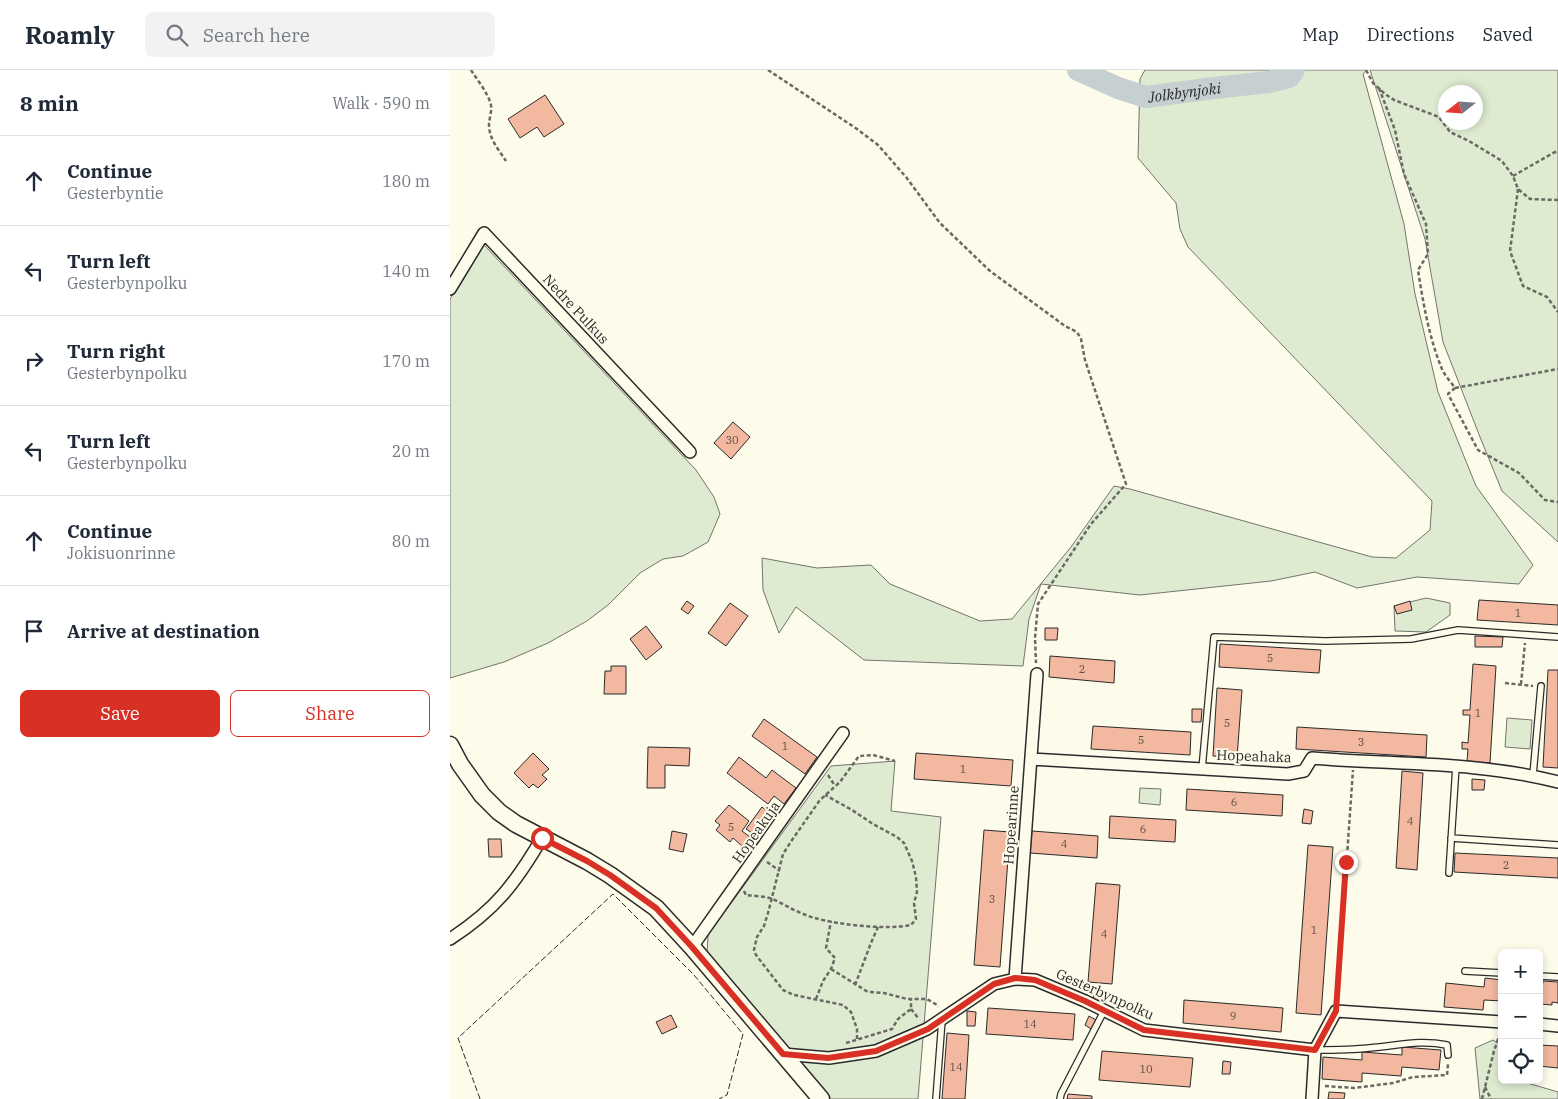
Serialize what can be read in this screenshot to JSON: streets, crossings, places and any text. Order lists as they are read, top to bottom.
{
  "streets": {
    "street": [
      "Nedre Pulkus",
      "Hopeahaka",
      "Hopearinne",
      "Hopeakuja",
      "Gesterbynpolku"
    ]
  },
  "crossings": [
    ["Hopeahaka", "Hopearinne"],
    ["Hopearinne", "Gesterbynpolku"]
  ],
  "water": ["Jolkbynjoki"],
  "house_numbers": [
    "30",
    "1",
    "5",
    "2",
    "1",
    "5",
    "5",
    "3",
    "1",
    "1",
    "6",
    "4",
    "5",
    "6",
    "4",
    "2",
    "3",
    "1",
    "4",
    "9",
    "14",
    "14",
    "10"
  ],
  "north": "left",
  "page": {
    "header": "Roamly",
    "search": "Search here",
    "nav": ["Map", "Directions", "Saved"],
    "heading": ["8 min", "Walk · 590 m"],
    "list": [
      ["Continue", "Gesterbyntie", "180 m"],
      ["Turn left", "Gesterbynpolku", "140 m"],
      ["Turn right", "Gesterbynpolku", "170 m"],
      ["Turn left", "Gesterbynpolku", "20 m"],
      ["Continue", "Jokisuonrinne", "80 m"],
      "Arrive at destination"
    ],
    "buttons": ["Save", "Share"],
    "map_buttons": ["+", "−"]
  }
}
